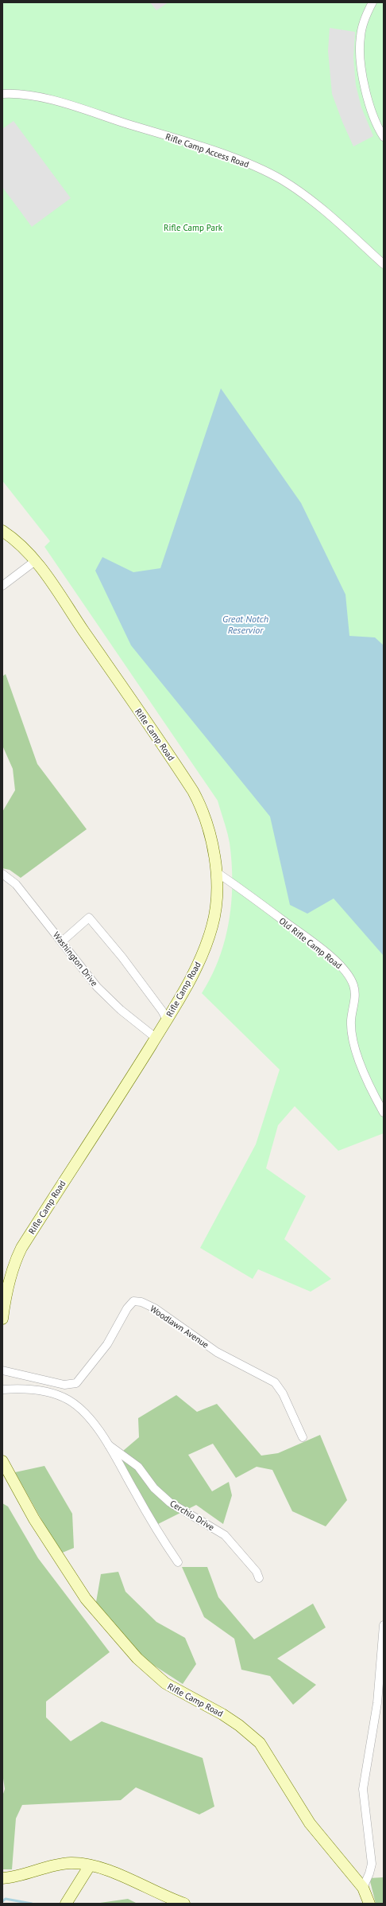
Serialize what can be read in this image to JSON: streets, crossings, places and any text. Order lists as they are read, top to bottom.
{
  "streets": {
    "street": [
      "Rifle Camp Access Road",
      "Rifle Camp Road",
      "Old Rifle Camp Road",
      "Washington Drive",
      "Woodlawn Avenue",
      "Cerchio Drive"
    ]
  },
  "crossings": [
    ["Rifle Camp Road", "Old Rifle Camp Road"],
    ["Rifle Camp Road", "Washington Drive"]
  ],
  "water": ["Great Notch Reservior"],
  "parks": ["Rifle Camp Park"]
}
